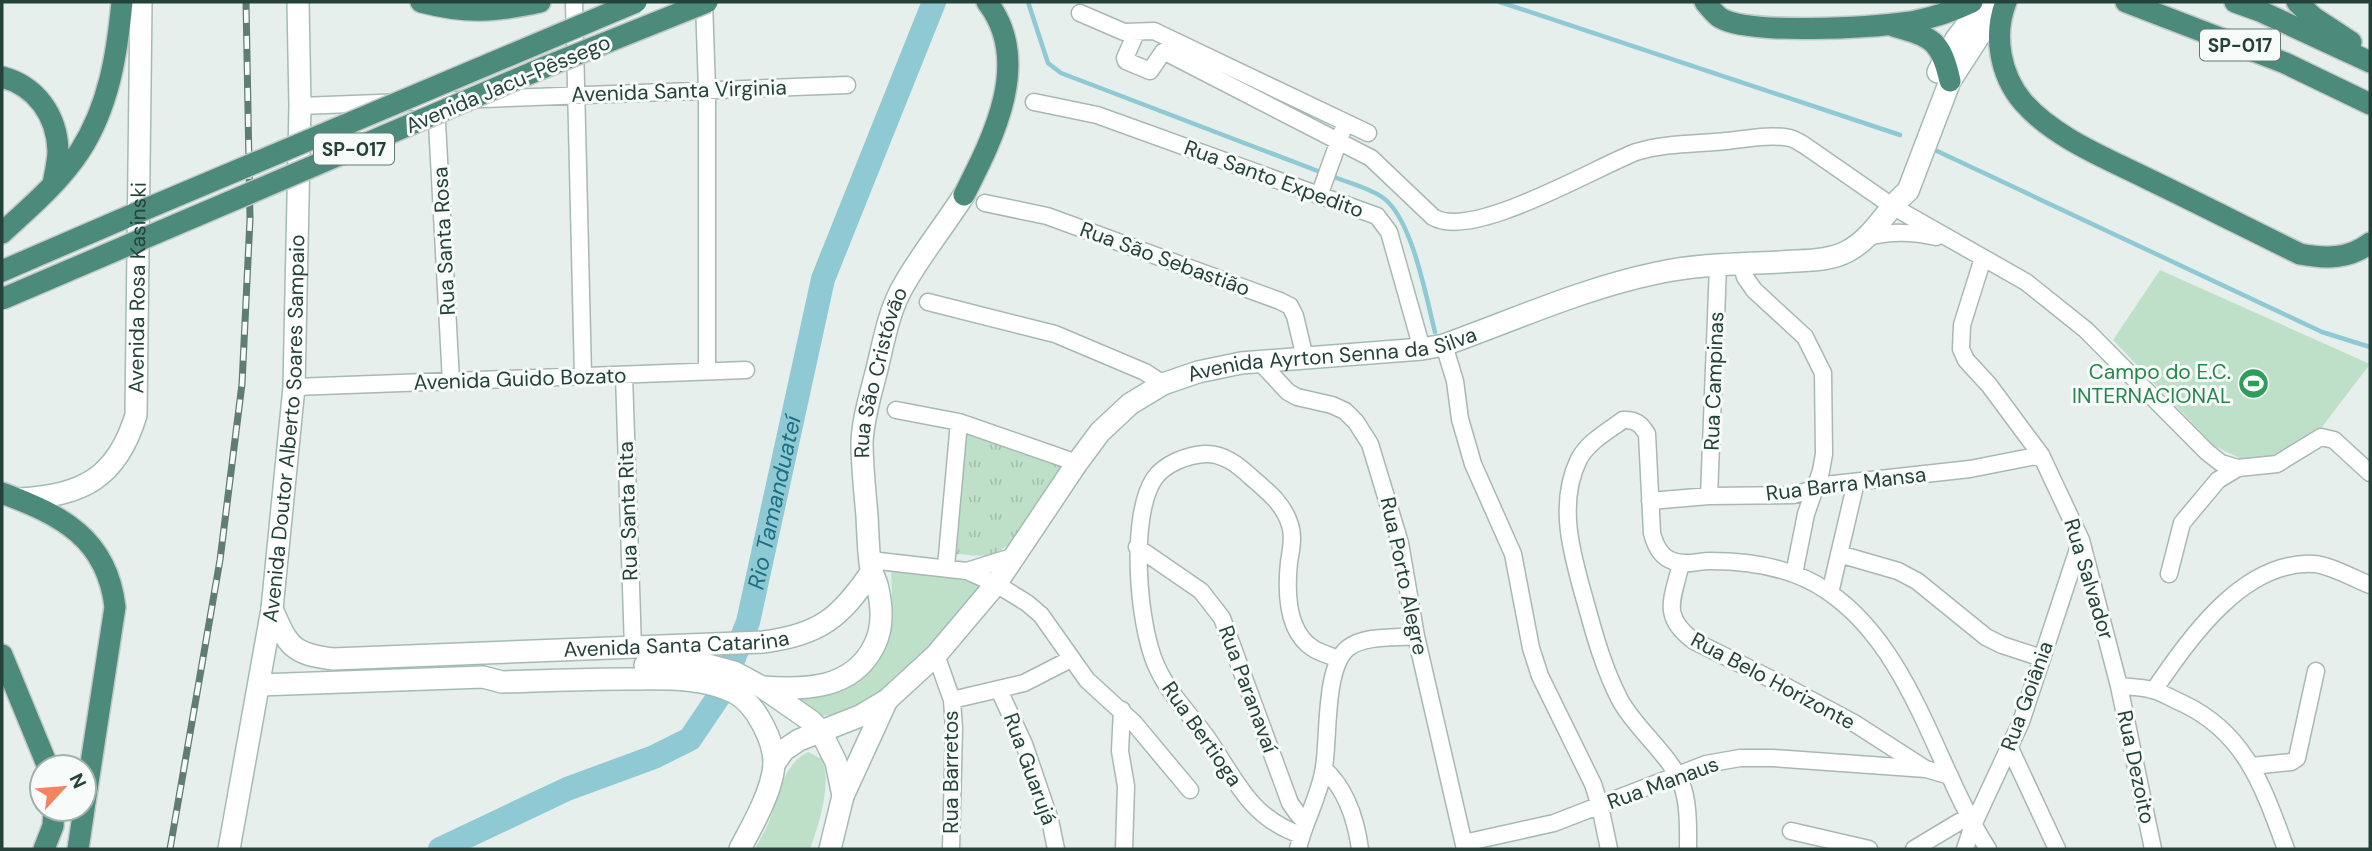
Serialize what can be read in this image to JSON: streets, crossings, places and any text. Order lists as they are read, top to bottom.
{
  "streets": {
    "highway": ["SP-017", "Avenida Jacu-Pêssego"],
    "main road": [
      "Avenida Rosa Kasinski",
      "Avenida Ayrton Senna da Silva",
      "Rua São Cristóvão",
      "Avenida Doutor Alberto Soares Sampaio",
      "Avenida Santa Catarina"
    ],
    "street": [
      "Avenida Santa Virginia",
      "Rua Santo Expedito",
      "Rua Santa Rosa",
      "Rua São Sebastião",
      "Avenida Guido Bozato",
      "Rua Campinas",
      "Rua Barra Mansa",
      "Rua Santa Rita",
      "Rua Porto Alegre",
      "Rua Salvador",
      "Rua Belo Horizonte",
      "Rua Paranavaí",
      "Rua Goiânia",
      "Rua Bertioga",
      "Rua Dezoito",
      "Rua Guarujá",
      "Rua Barretos",
      "Rua Manaus"
    ]
  },
  "crossings": [
    ["Avenida Santa Virginia", "Rua Santa Rosa"],
    ["Avenida Santa Virginia", "Avenida Doutor Alberto Soares Sampaio"],
    ["Rua Santo Expedito", "Avenida Ayrton Senna da Silva"],
    ["Rua Santa Rosa", "Avenida Guido Bozato"],
    ["Rua São Sebastião", "Avenida Ayrton Senna da Silva"],
    ["Avenida Ayrton Senna da Silva", "Rua Campinas"],
    ["Avenida Ayrton Senna da Silva", "Rua Porto Alegre"],
    ["Avenida Ayrton Senna da Silva", "Avenida Santa Catarina"],
    ["Avenida Ayrton Senna da Silva", "Rua Barretos"],
    ["Rua São Cristóvão", "Avenida Santa Catarina"],
    ["Avenida Guido Bozato", "Avenida Doutor Alberto Soares Sampaio"],
    ["Avenida Guido Bozato", "Rua Santa Rita"],
    ["Rua Campinas", "Rua Barra Mansa"],
    ["Avenida Doutor Alberto Soares Sampaio", "Avenida Santa Catarina"],
    ["Rua Barra Mansa", "Rua Salvador"],
    ["Rua Santa Rita", "Avenida Santa Catarina"],
    ["Rua Porto Alegre", "Rua Manaus"],
    ["Rua Salvador", "Rua Goiânia"],
    ["Rua Salvador", "Rua Dezoito"],
    ["Rua Belo Horizonte", "Rua Manaus"],
    ["Rua Paranavaí", "Rua Bertioga"]
  ],
  "water": ["Rio Tamanduateí"],
  "places": {
    "sports": ["Campo do E.C. INTERNACIONAL"]
  },
  "north": "top right"
}
